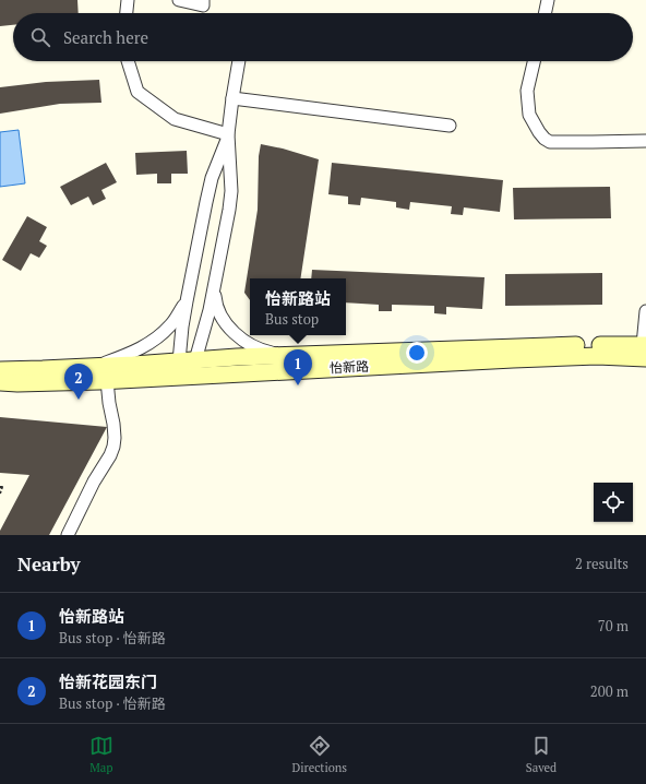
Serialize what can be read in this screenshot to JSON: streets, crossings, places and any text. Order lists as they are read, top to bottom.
{
  "streets": {
    "main road": ["怡新路"]
  },
  "page": {
    "search": "Search here",
    "popup": ["怡新路站", "Bus stop"],
    "pins": ["1", "2"],
    "heading": ["Nearby", "2 results"],
    "list": [
      {
        "mark": "1",
        "name": "怡新路站",
        "note": "Bus stop · 怡新路",
        "value": "70 m"
      },
      {
        "mark": "2",
        "name": "怡新花园东门",
        "note": "Bus stop · 怡新路",
        "value": "200 m"
      }
    ],
    "nav": ["Map", "Directions", "Saved"]
  }
}
